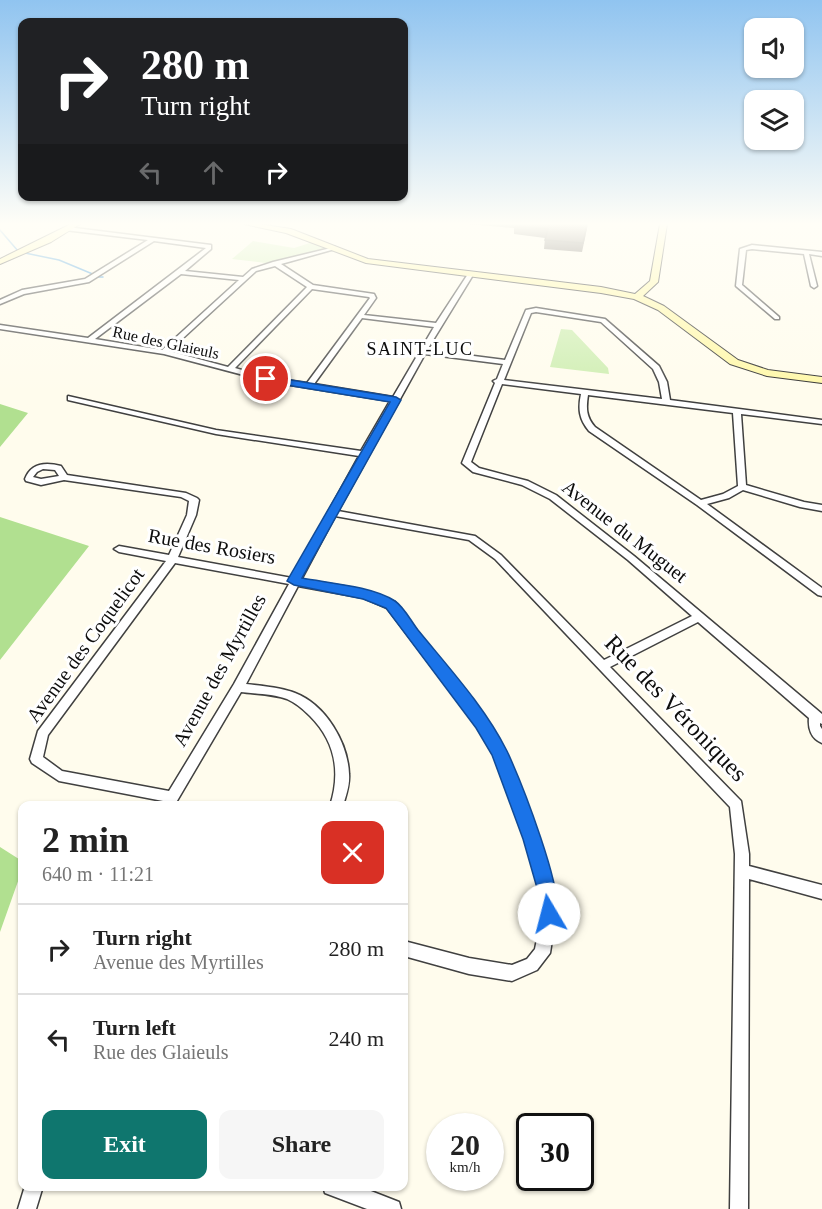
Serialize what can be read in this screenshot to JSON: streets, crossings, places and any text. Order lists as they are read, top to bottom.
{
  "streets": {
    "street": [
      "Rue des Glaieuls",
      "Avenue du Muguet",
      "Rue des Rosiers",
      "Avenue des Coquelicot",
      "Avenue des Myrtilles",
      "Rue des Véroniques"
    ]
  },
  "crossings": [
    ["Rue des Glaieuls", "Avenue des Myrtilles"],
    ["Rue des Rosiers", "Avenue des Coquelicot"],
    ["Rue des Rosiers", "Avenue des Myrtilles"],
    ["Avenue des Coquelicot", "Avenue des Myrtilles"],
    ["Avenue des Myrtilles", "Rue des Véroniques"]
  ],
  "districts": ["SAINT-LUC"],
  "page": {
    "turn": ["280 m", "Turn right"],
    "heading": ["2 min", "640 m · 11:21"],
    "list": [
      {
        "name": "Turn right",
        "note": "Avenue des Myrtilles",
        "value": "280 m"
      },
      {
        "name": "Turn left",
        "note": "Rue des Glaieuls",
        "value": "240 m"
      }
    ],
    "buttons": ["Exit", "Share"],
    "speed": "20 km/h",
    "limit": "30"
  }
}
